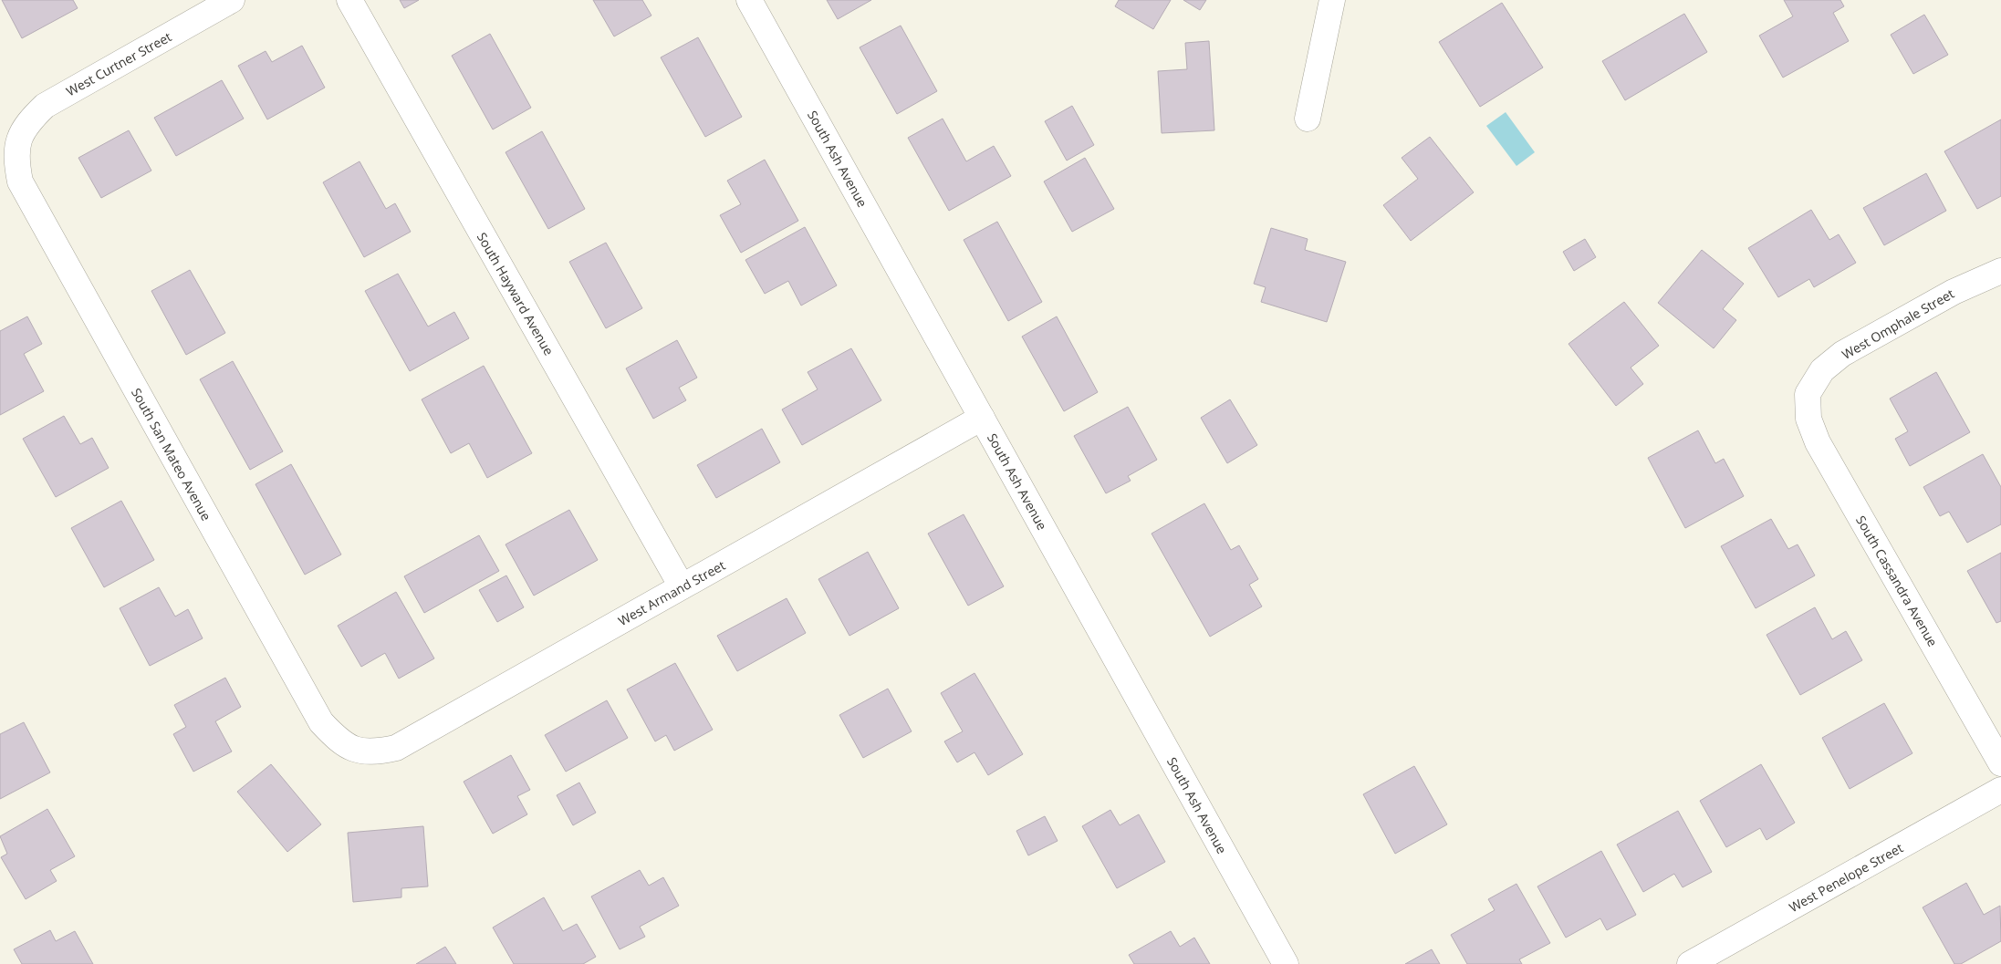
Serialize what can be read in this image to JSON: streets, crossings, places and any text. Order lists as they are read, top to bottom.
{
  "streets": {
    "street": [
      "West Curtner Street",
      "South Ash Avenue",
      "South Hayward Avenue",
      "West Omphale Street",
      "South San Mateo Avenue",
      "South Cassandra Avenue",
      "West Armand Street",
      "West Penelope Street"
    ]
  },
  "crossings": [
    ["West Curtner Street", "South San Mateo Avenue"],
    ["South Ash Avenue", "West Armand Street"],
    ["South Hayward Avenue", "West Armand Street"],
    ["West Omphale Street", "South Cassandra Avenue"],
    ["South San Mateo Avenue", "West Armand Street"]
  ]
}
